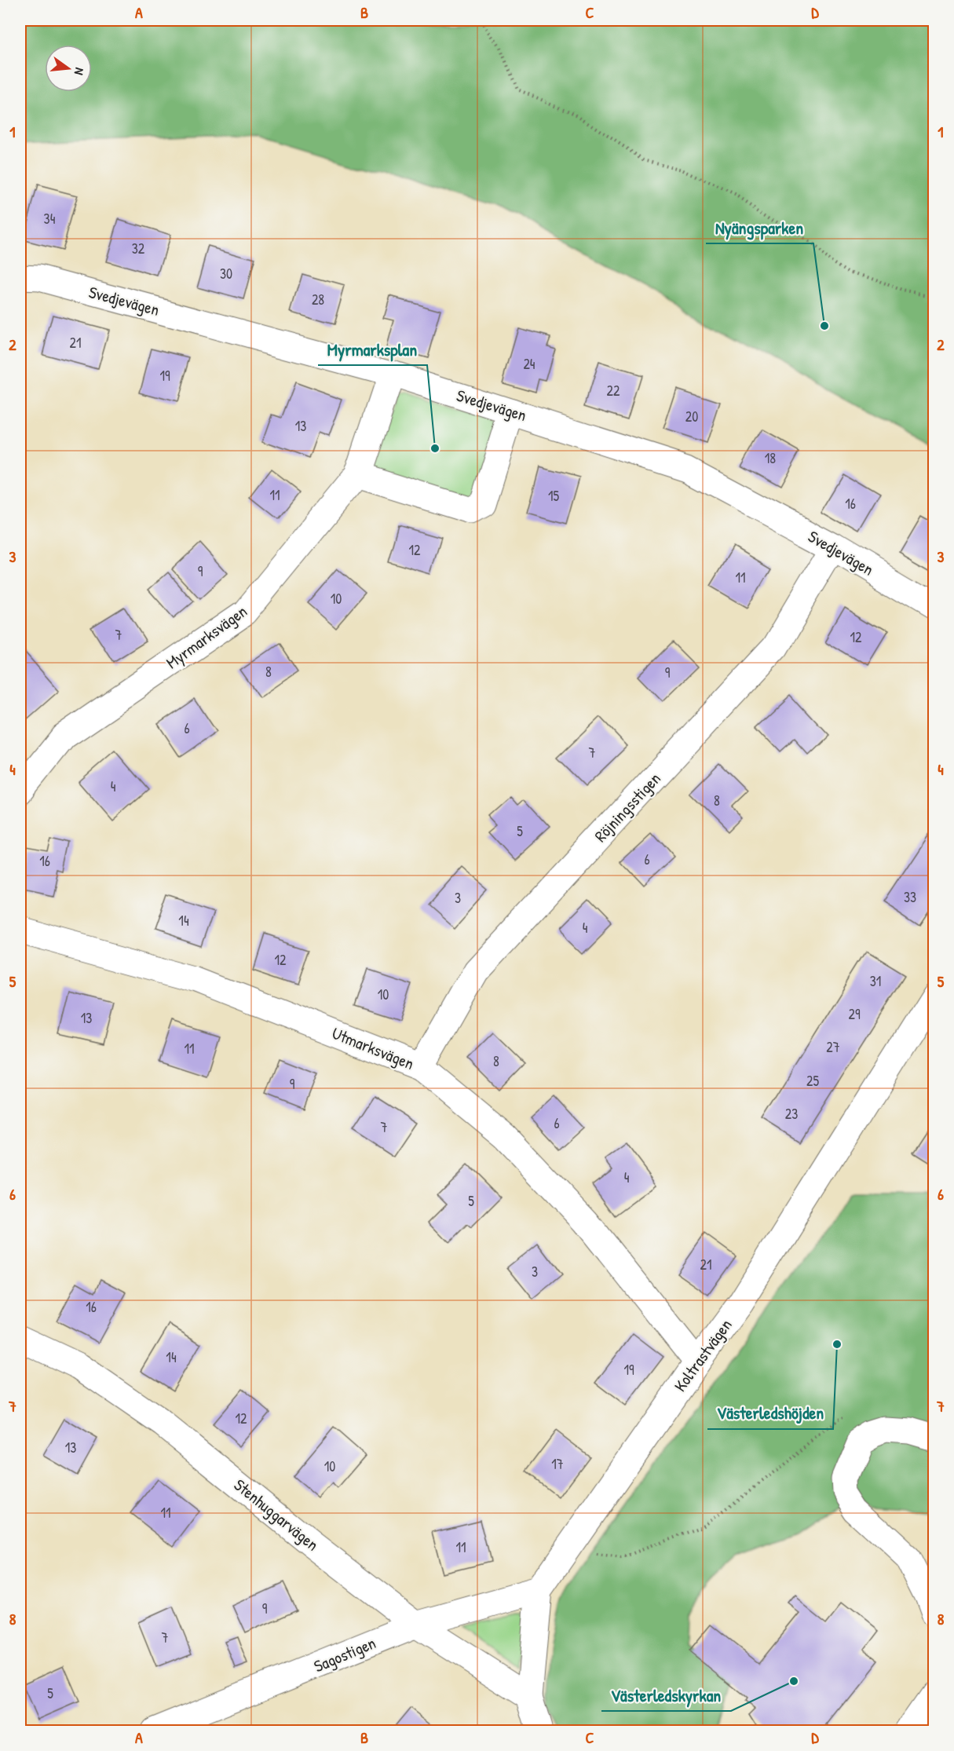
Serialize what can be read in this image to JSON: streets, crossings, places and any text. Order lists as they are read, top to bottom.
{
  "streets": {
    "street": [
      "Svedjevägen",
      "Myrmarksvägen",
      "Röjningsstigen",
      "Utmarksvägen",
      "Koltrastvägen",
      "Stenhuggarvägen",
      "Sagostigen"
    ]
  },
  "crossings": [
    ["Svedjevägen", "Myrmarksvägen"],
    ["Svedjevägen", "Röjningsstigen"],
    ["Röjningsstigen", "Utmarksvägen"],
    ["Utmarksvägen", "Koltrastvägen"],
    ["Koltrastvägen", "Sagostigen"],
    ["Stenhuggarvägen", "Sagostigen"]
  ],
  "places": [
    "Nyängsparken",
    "Myrmarksplan",
    "Västerledshöjden",
    "Västerledskyrkan"
  ],
  "house_numbers": [
    "34",
    "32",
    "30",
    "28",
    "21",
    "24",
    "19",
    "22",
    "20",
    "13",
    "18",
    "11",
    "15",
    "16",
    "12",
    "9",
    "11",
    "10",
    "7",
    "12",
    "8",
    "9",
    "6",
    "7",
    "4",
    "8",
    "5",
    "6",
    "16",
    "33",
    "3",
    "14",
    "4",
    "12",
    "31",
    "10",
    "29",
    "13",
    "27",
    "11",
    "8",
    "25",
    "9",
    "23",
    "6",
    "7",
    "4",
    "5",
    "21",
    "3",
    "16",
    "14",
    "19",
    "12",
    "13",
    "17",
    "10",
    "11",
    "11",
    "9",
    "7",
    "5"
  ],
  "north": "right",
  "grid": {
    "columns": [
      "A",
      "B",
      "C",
      "D"
    ],
    "rows": [
      "1",
      "2",
      "3",
      "4",
      "5",
      "6",
      "7",
      "8"
    ]
  }
}
